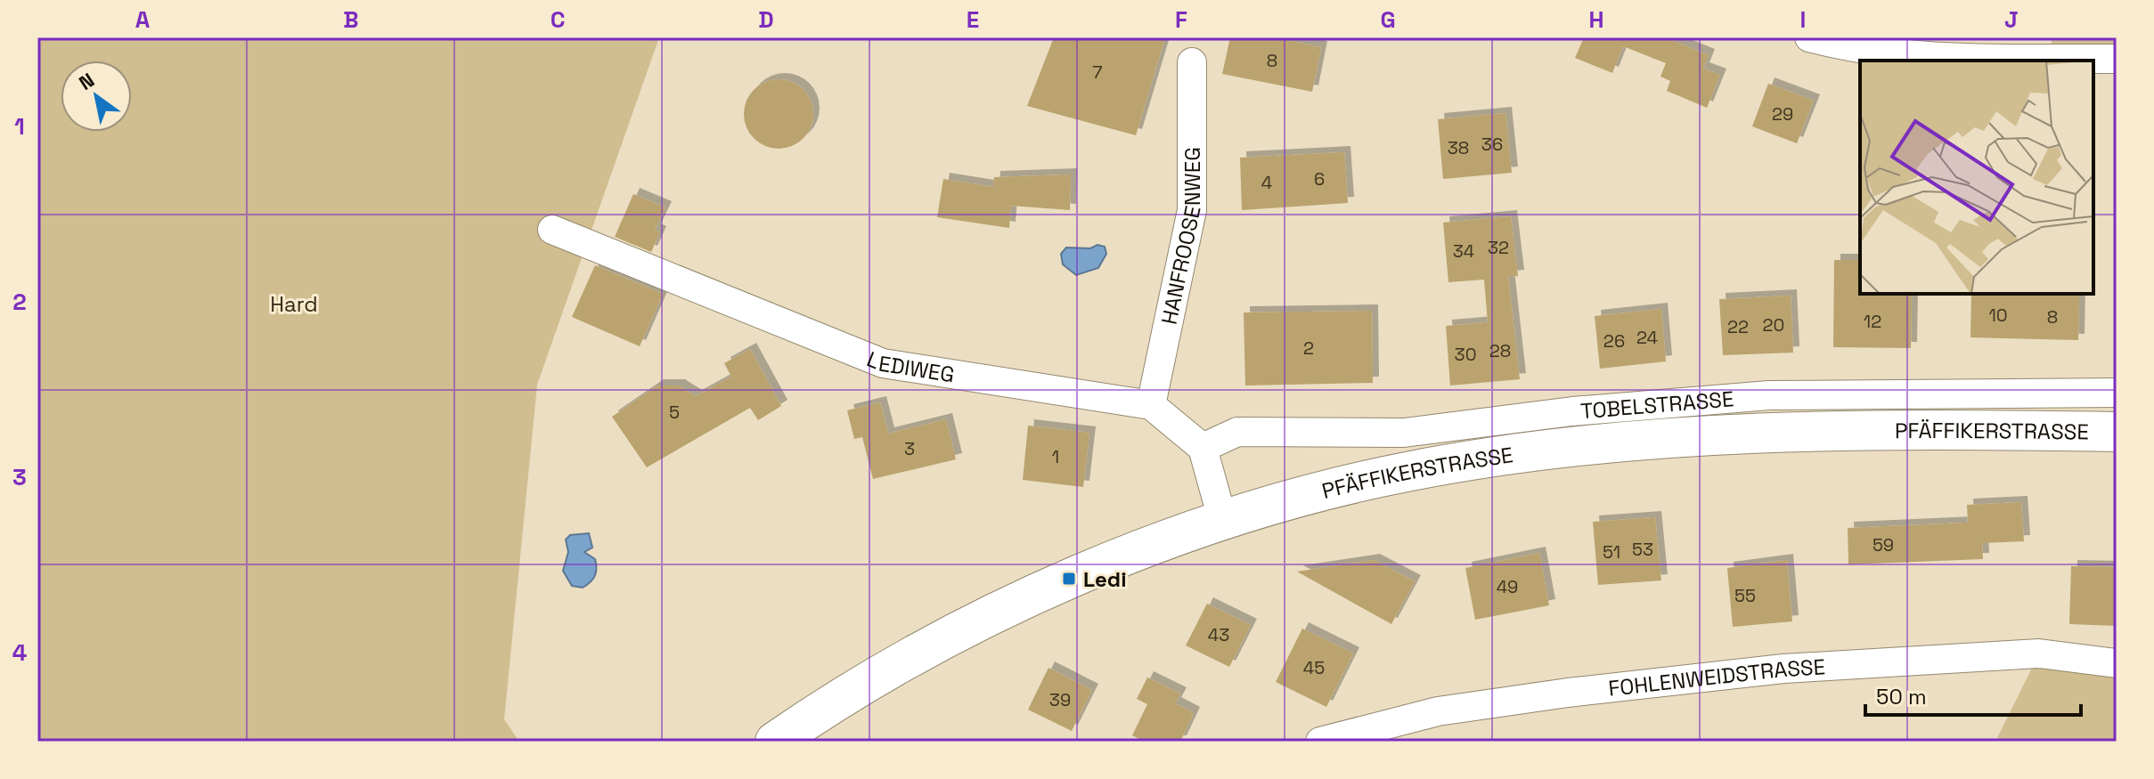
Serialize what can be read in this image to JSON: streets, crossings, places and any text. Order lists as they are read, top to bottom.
{
  "streets": {
    "main road": ["PFÄFFIKERSTRASSE"],
    "street": [
      "HANFROOSENWEG",
      "LEDIWEG",
      "TOBELSTRASSE",
      "FOHLENWEIDSTRASSE"
    ]
  },
  "crossings": [
    ["HANFROOSENWEG", "LEDIWEG"]
  ],
  "parks": ["Hard"],
  "places": {
    "transit": ["Ledi"]
  },
  "house_numbers": [
    "8",
    "7",
    "29",
    "36",
    "38",
    "6",
    "4",
    "32",
    "34",
    "10",
    "8",
    "12",
    "20",
    "22",
    "24",
    "26",
    "2",
    "28",
    "30",
    "5",
    "3",
    "1",
    "59",
    "53",
    "51",
    "49",
    "55",
    "43",
    "45",
    "39"
  ],
  "scale_bar": "50 m",
  "north": "top left",
  "grid": {
    "columns": [
      "A",
      "B",
      "C",
      "D",
      "E",
      "F",
      "G",
      "H",
      "I",
      "J"
    ],
    "rows": [
      "1",
      "2",
      "3",
      "4"
    ]
  }
}
